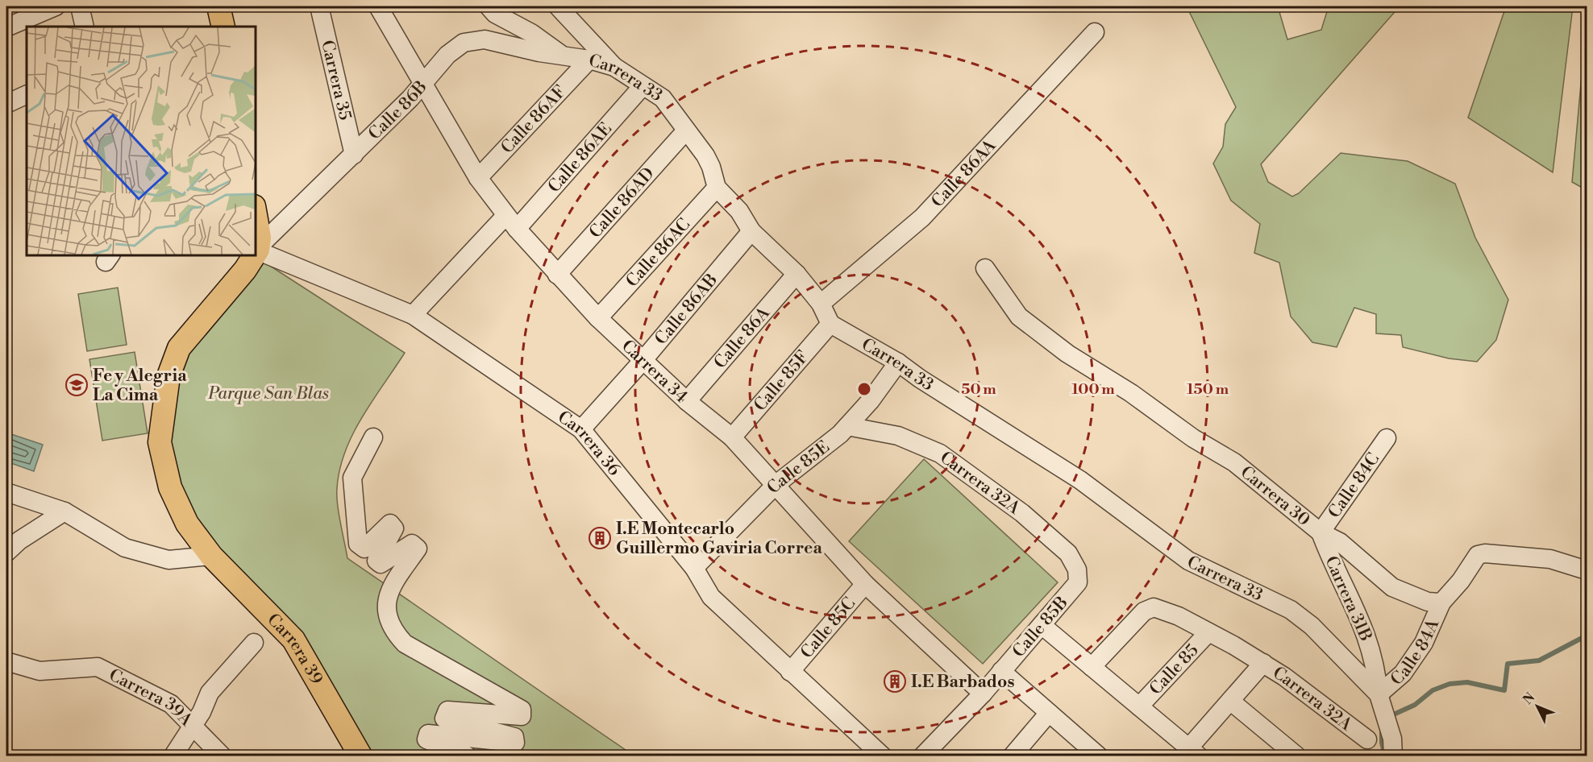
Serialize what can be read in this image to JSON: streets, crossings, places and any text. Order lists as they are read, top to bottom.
{
  "streets": {
    "main road": ["Calle 86B", "Carrera 39"],
    "street": [
      "Carrera 35",
      "Carrera 33",
      "Calle 86AF",
      "Calle 86AE",
      "Calle 86AA",
      "Calle 86AD",
      "Calle 86AC",
      "Calle 86AB",
      "Calle 86A",
      "Carrera 34",
      "Calle 85F",
      "Carrera 36",
      "Calle 85E",
      "Carrera 32A",
      "Calle 84C",
      "Carrera 30",
      "Carrera 31B",
      "Calle 85B",
      "Calle 85C",
      "Calle 84A",
      "Calle 85",
      "Carrera 39A"
    ]
  },
  "crossings": [
    ["Carrera 35", "Calle 86B"],
    ["Carrera 33", "Calle 86B"],
    ["Carrera 33", "Calle 86AF"],
    ["Carrera 33", "Calle 86AE"],
    ["Carrera 33", "Calle 86AA"],
    ["Carrera 33", "Calle 86AD"],
    ["Carrera 33", "Calle 86AC"],
    ["Carrera 33", "Calle 86AB"],
    ["Carrera 33", "Calle 86A"],
    ["Carrera 33", "Calle 85F"],
    ["Carrera 33", "Calle 85E"],
    ["Carrera 33", "Carrera 31B"],
    ["Carrera 33", "Calle 84A"],
    ["Calle 86B", "Carrera 34"],
    ["Calle 86B", "Carrera 36"],
    ["Calle 86B", "Carrera 39"],
    ["Calle 86AF", "Carrera 34"],
    ["Calle 86AE", "Carrera 34"],
    ["Calle 86AD", "Carrera 34"],
    ["Calle 86AC", "Carrera 34"],
    ["Calle 86AB", "Carrera 34"],
    ["Calle 86AB", "Carrera 36"],
    ["Calle 86A", "Carrera 34"],
    ["Carrera 34", "Calle 85F"],
    ["Carrera 34", "Calle 85E"],
    ["Carrera 34", "Calle 85B"],
    ["Carrera 34", "Calle 85C"],
    ["Carrera 36", "Calle 85E"],
    ["Carrera 36", "Calle 85C"],
    ["Calle 85E", "Carrera 32A"],
    ["Carrera 32A", "Calle 85B"],
    ["Carrera 32A", "Calle 85"],
    ["Calle 84C", "Carrera 30"],
    ["Calle 84C", "Carrera 31B"],
    ["Carrera 30", "Carrera 31B"],
    ["Carrera 30", "Calle 84A"],
    ["Carrera 31B", "Calle 84A"]
  ],
  "parks": ["Parque San Blas"],
  "places": {
    "school or university": ["Fe y Alegria La Cima"],
    "building": ["I.E Montecarlo Guillermo Gaviria Correa", "I.E Barbados"]
  },
  "north": "top left",
  "rings": ["50 m", "100 m", "150 m"]
}
